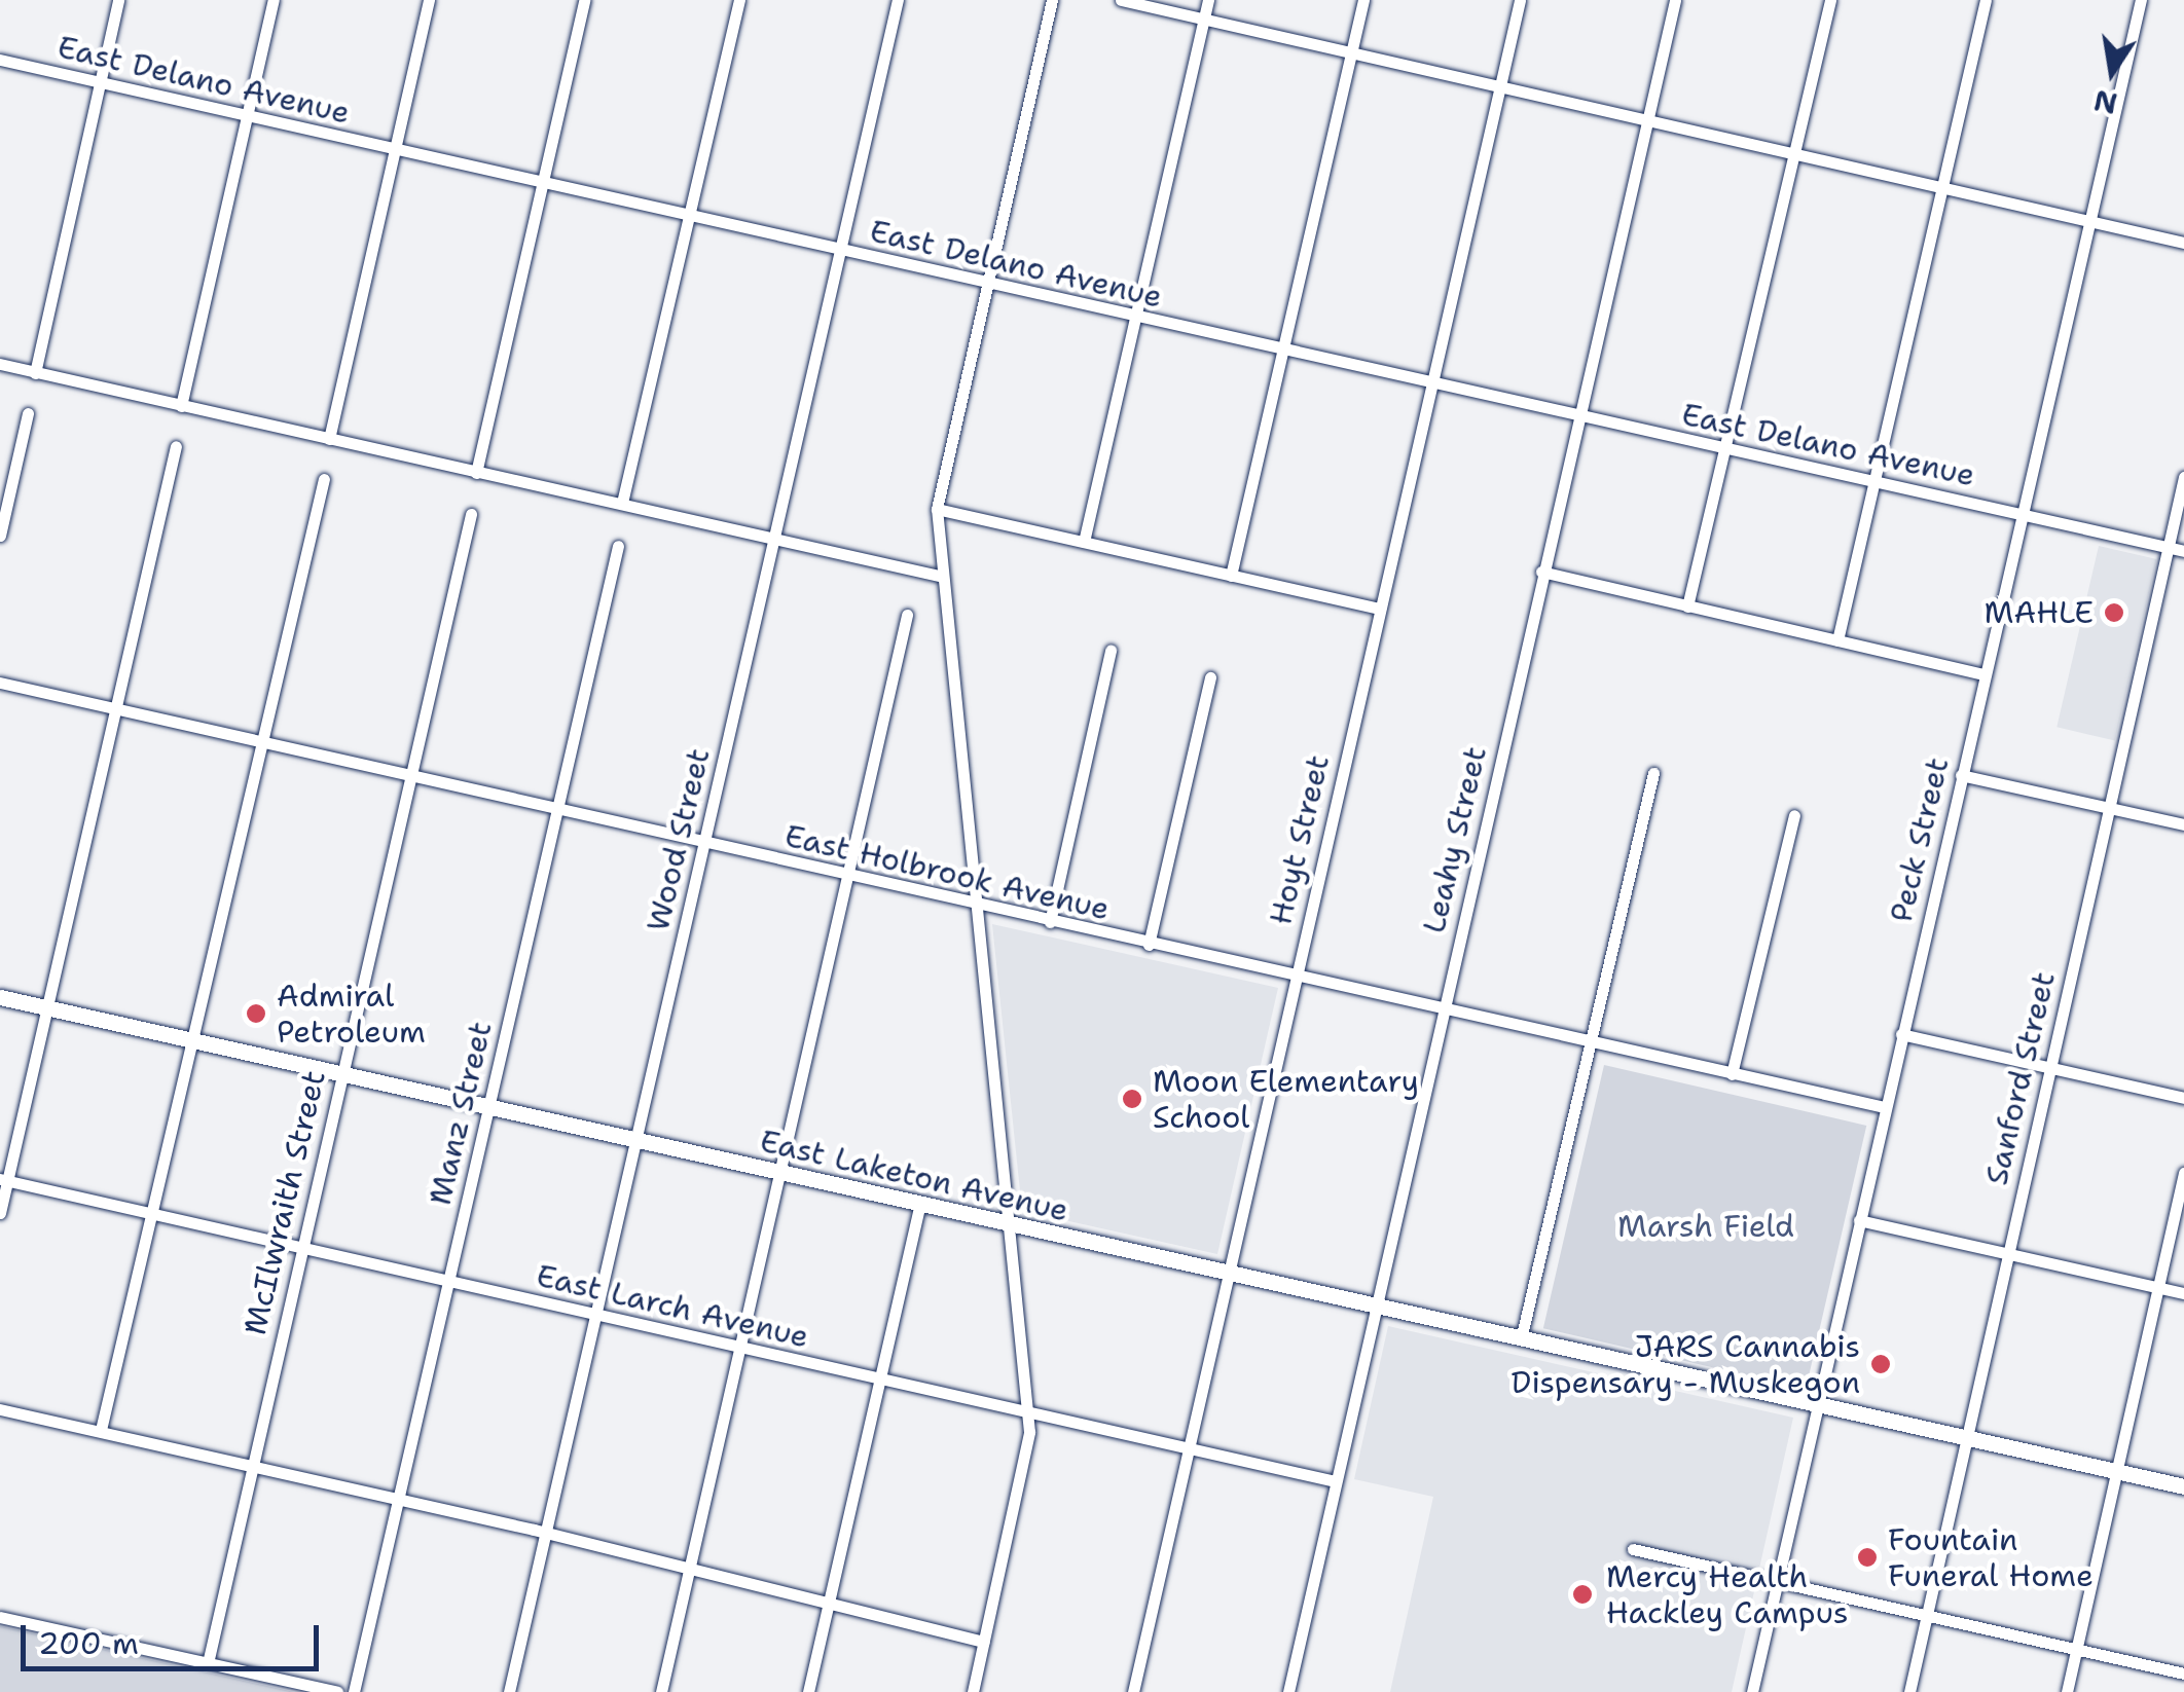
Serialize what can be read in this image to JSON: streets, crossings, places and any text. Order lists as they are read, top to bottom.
{
  "streets": {
    "main road": ["East Laketon Avenue"],
    "street": [
      "East Delano Avenue",
      "Wood Street",
      "Hoyt Street",
      "Leahy Street",
      "Peck Street",
      "East Holbrook Avenue",
      "Sanford Street",
      "Manz Street",
      "McIlwraith Street",
      "East Larch Avenue"
    ]
  },
  "crossings": [
    ["East Delano Avenue", "Wood Street"],
    ["East Delano Avenue", "Hoyt Street"],
    ["East Delano Avenue", "Leahy Street"],
    ["East Delano Avenue", "Peck Street"],
    ["East Delano Avenue", "Sanford Street"],
    ["Wood Street", "East Holbrook Avenue"],
    ["Wood Street", "East Laketon Avenue"],
    ["Wood Street", "East Larch Avenue"],
    ["Hoyt Street", "East Holbrook Avenue"],
    ["Hoyt Street", "East Laketon Avenue"],
    ["Hoyt Street", "East Larch Avenue"],
    ["Leahy Street", "East Holbrook Avenue"],
    ["Leahy Street", "East Laketon Avenue"],
    ["Leahy Street", "East Larch Avenue"],
    ["Peck Street", "East Holbrook Avenue"],
    ["Peck Street", "East Laketon Avenue"],
    ["East Holbrook Avenue", "Manz Street"],
    ["East Holbrook Avenue", "McIlwraith Street"],
    ["Sanford Street", "East Laketon Avenue"],
    ["Manz Street", "East Laketon Avenue"],
    ["Manz Street", "East Larch Avenue"],
    ["East Laketon Avenue", "McIlwraith Street"],
    ["McIlwraith Street", "East Larch Avenue"]
  ],
  "parks": ["Marsh Field"],
  "places": [
    "MAHLE",
    "Admiral Petroleum",
    "Moon Elementary School",
    "JARS Cannabis Dispensary - Muskegon",
    "Fountain Funeral Home",
    "Mercy Health Hackley Campus"
  ],
  "scale_bar": "200 m",
  "north": "bottom"
}
